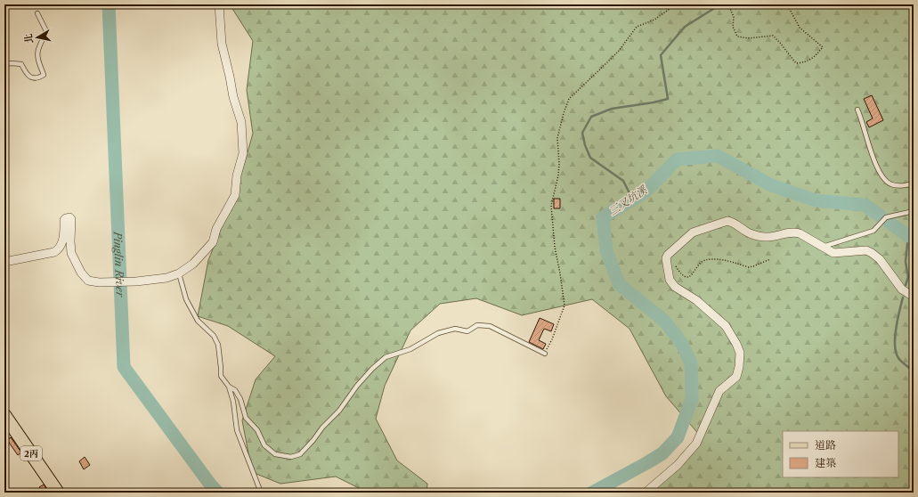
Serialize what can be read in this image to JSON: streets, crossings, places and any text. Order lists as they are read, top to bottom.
{
  "streets": {
    "main road": ["2丙"]
  },
  "water": ["三叉坑溪", "Pinglin River"],
  "legend": ["道路", "建築"],
  "north": "left"
}
